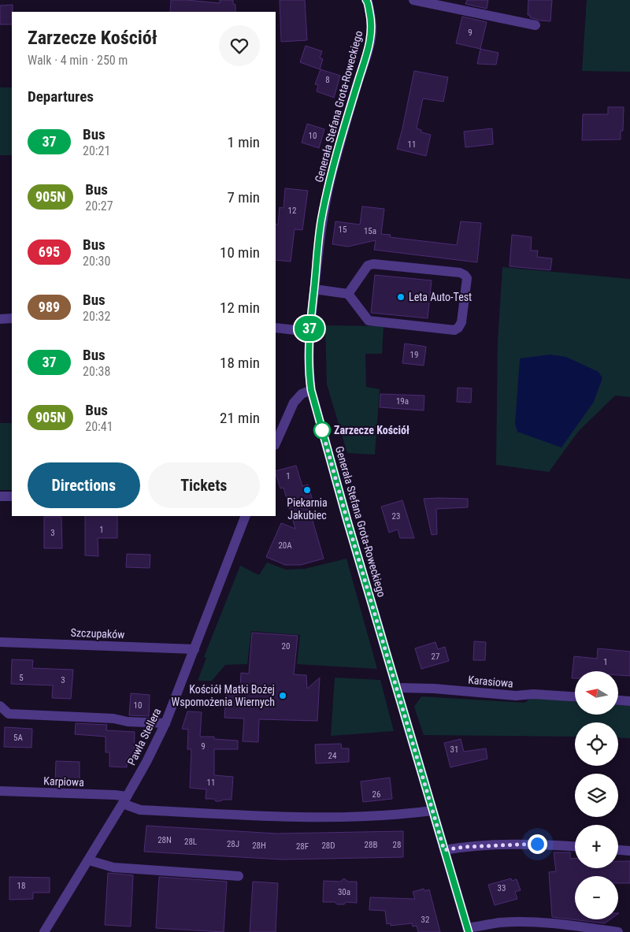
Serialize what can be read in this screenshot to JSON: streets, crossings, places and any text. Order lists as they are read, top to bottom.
{
  "streets": {
    "street": [
      "Generała Stefana Grota-Roweckiego",
      "Szczupaków",
      "Karasiowa",
      "Pawła Stellera",
      "Karpiowa"
    ]
  },
  "crossings": [
    ["Generała Stefana Grota-Roweckiego", "Karasiowa"],
    ["Generała Stefana Grota-Roweckiego", "Karpiowa"],
    ["Szczupaków", "Pawła Stellera"],
    ["Pawła Stellera", "Karpiowa"]
  ],
  "places": [
    "Leta Auto-Test",
    "Zarzecze Kościół",
    "Piekarnia Jakubiec",
    "Kościół Matki Bożej Wspomożenia Wiernych"
  ],
  "lines": ["bus line 37"],
  "house_numbers": [
    "9",
    "8",
    "10",
    "11",
    "12",
    "15",
    "15a",
    "19",
    "19a",
    "1",
    "23",
    "1",
    "3",
    "20A",
    "20",
    "27",
    "1",
    "5",
    "3",
    "10",
    "5A",
    "9",
    "31",
    "24",
    "11",
    "26",
    "28N",
    "28L",
    "28J",
    "28B",
    "28",
    "28H",
    "28D",
    "28F",
    "18",
    "33",
    "30a",
    "32"
  ],
  "north": "left",
  "page": {
    "on_map": "37",
    "heading": [
      ["Zarzecze Kościół", "Walk · 4 min · 250 m"],
      "Departures"
    ],
    "list": [
      {
        "mark": "37",
        "name": "Bus",
        "note": "20:21",
        "value": "1 min"
      },
      {
        "mark": "905N",
        "name": "Bus",
        "note": "20:27",
        "value": "7 min"
      },
      {
        "mark": "695",
        "name": "Bus",
        "note": "20:30",
        "value": "10 min"
      },
      {
        "mark": "989",
        "name": "Bus",
        "note": "20:32",
        "value": "12 min"
      },
      {
        "mark": "37",
        "name": "Bus",
        "note": "20:38",
        "value": "18 min"
      },
      {
        "mark": "905N",
        "name": "Bus",
        "note": "20:41",
        "value": "21 min"
      }
    ],
    "buttons": ["Directions", "Tickets"],
    "map_buttons": ["+", "−"]
  }
}
